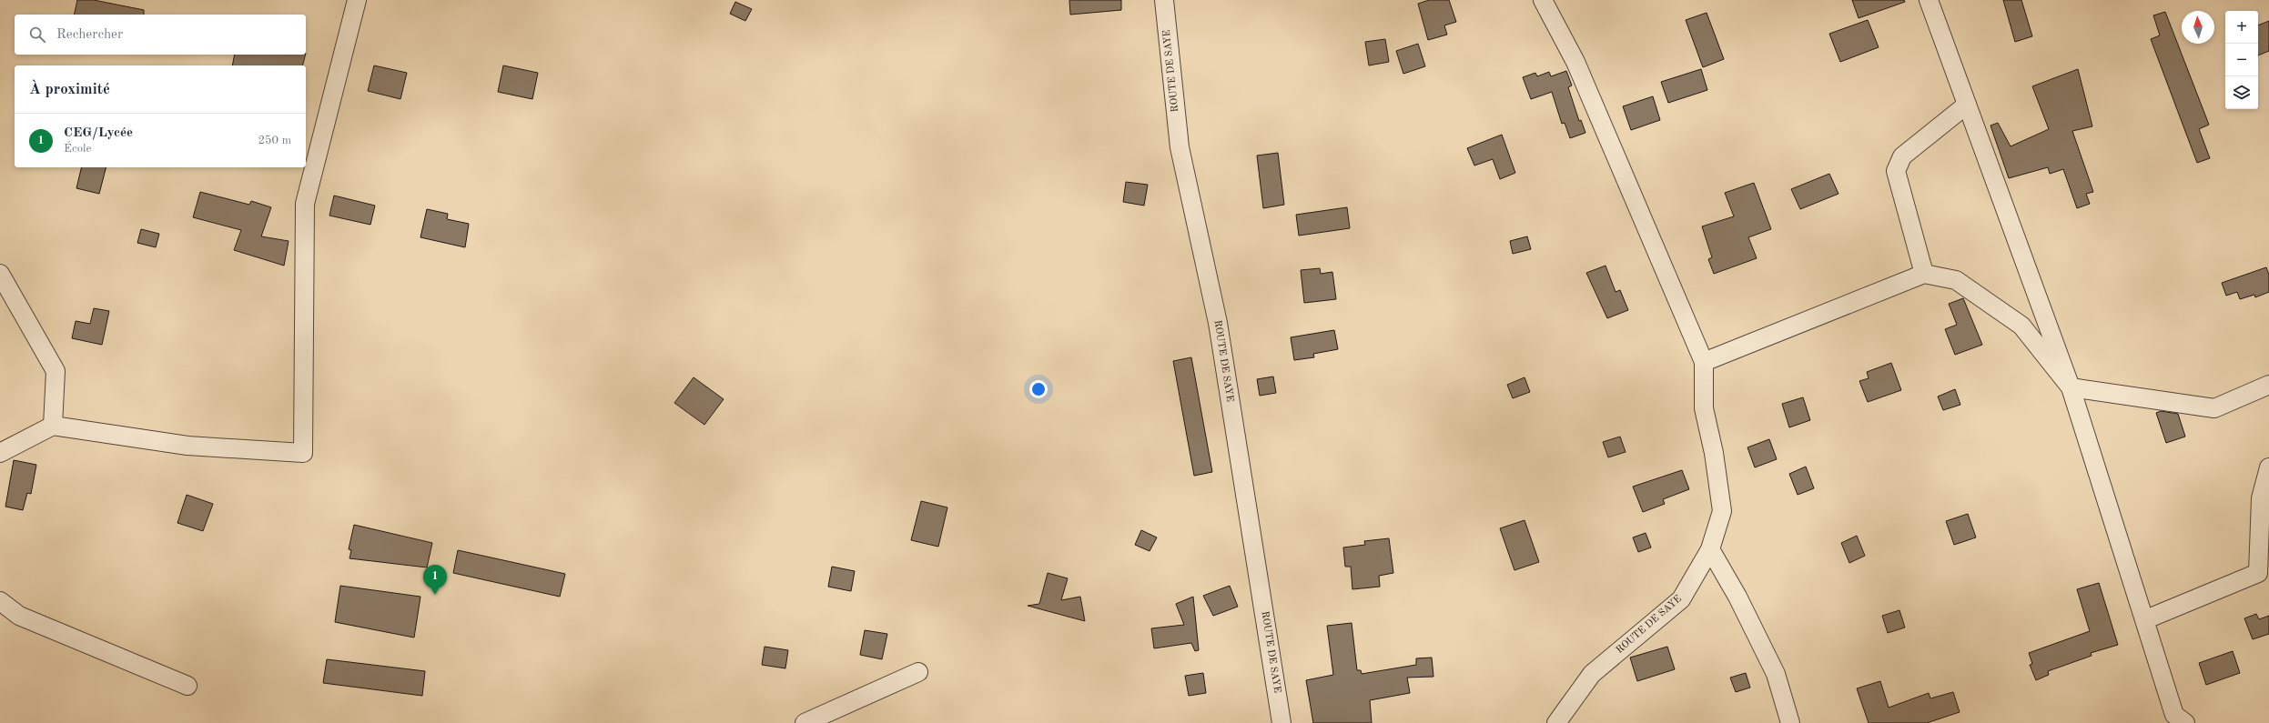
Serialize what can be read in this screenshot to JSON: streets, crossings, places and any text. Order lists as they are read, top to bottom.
{
  "streets": {
    "street": ["ROUTE DE SAYE"]
  },
  "north": "top",
  "page": {
    "map_buttons": ["+", "−"],
    "search": "Rechercher",
    "heading": "À proximité",
    "list": [
      {
        "mark": "1",
        "name": "CEG/Lycée",
        "note": "École",
        "value": "250 m"
      }
    ],
    "pins": "1"
  }
}
